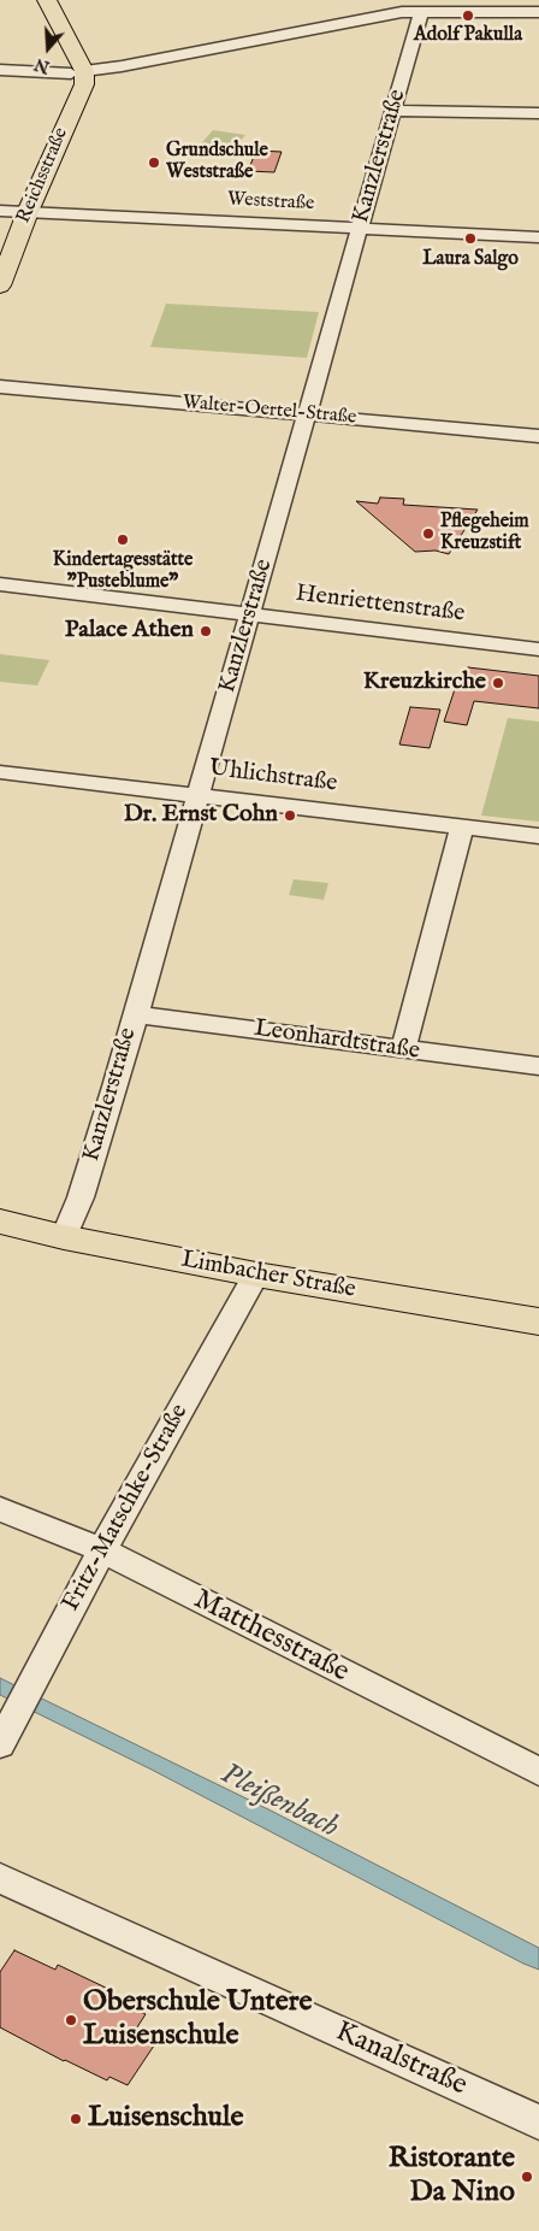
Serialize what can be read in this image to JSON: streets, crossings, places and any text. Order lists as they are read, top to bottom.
{
  "streets": {
    "main road": ["Reichsstraße", "Limbacher Straße"],
    "street": [
      "Kanzlerstraße",
      "Weststraße",
      "Walter-Oertel-Straße",
      "Henriettenstraße",
      "Uhlichstraße",
      "Leonhardtstraße",
      "Fritz-Matschke-Straße",
      "Matthesstraße",
      "Kanalstraße"
    ]
  },
  "crossings": [
    ["Kanzlerstraße", "Weststraße"],
    ["Kanzlerstraße", "Walter-Oertel-Straße"],
    ["Kanzlerstraße", "Henriettenstraße"],
    ["Kanzlerstraße", "Uhlichstraße"],
    ["Kanzlerstraße", "Leonhardtstraße"],
    ["Kanzlerstraße", "Limbacher Straße"],
    ["Reichsstraße", "Weststraße"],
    ["Limbacher Straße", "Fritz-Matschke-Straße"],
    ["Fritz-Matschke-Straße", "Matthesstraße"]
  ],
  "water": ["Pleißenbach"],
  "places": [
    "Adolf Pakulla",
    "Grundschule Weststraße",
    "Laura Salgo",
    "Pflegeheim Kreuzstift",
    "Kindertagesstätte \"Pusteblume\"",
    "Palace Athen",
    "Kreuzkirche",
    "Dr. Ernst Cohn",
    "Oberschule Untere Luisenschule",
    "Luisenschule",
    "Ristorante Da Nino"
  ],
  "north": "bottom"
}
